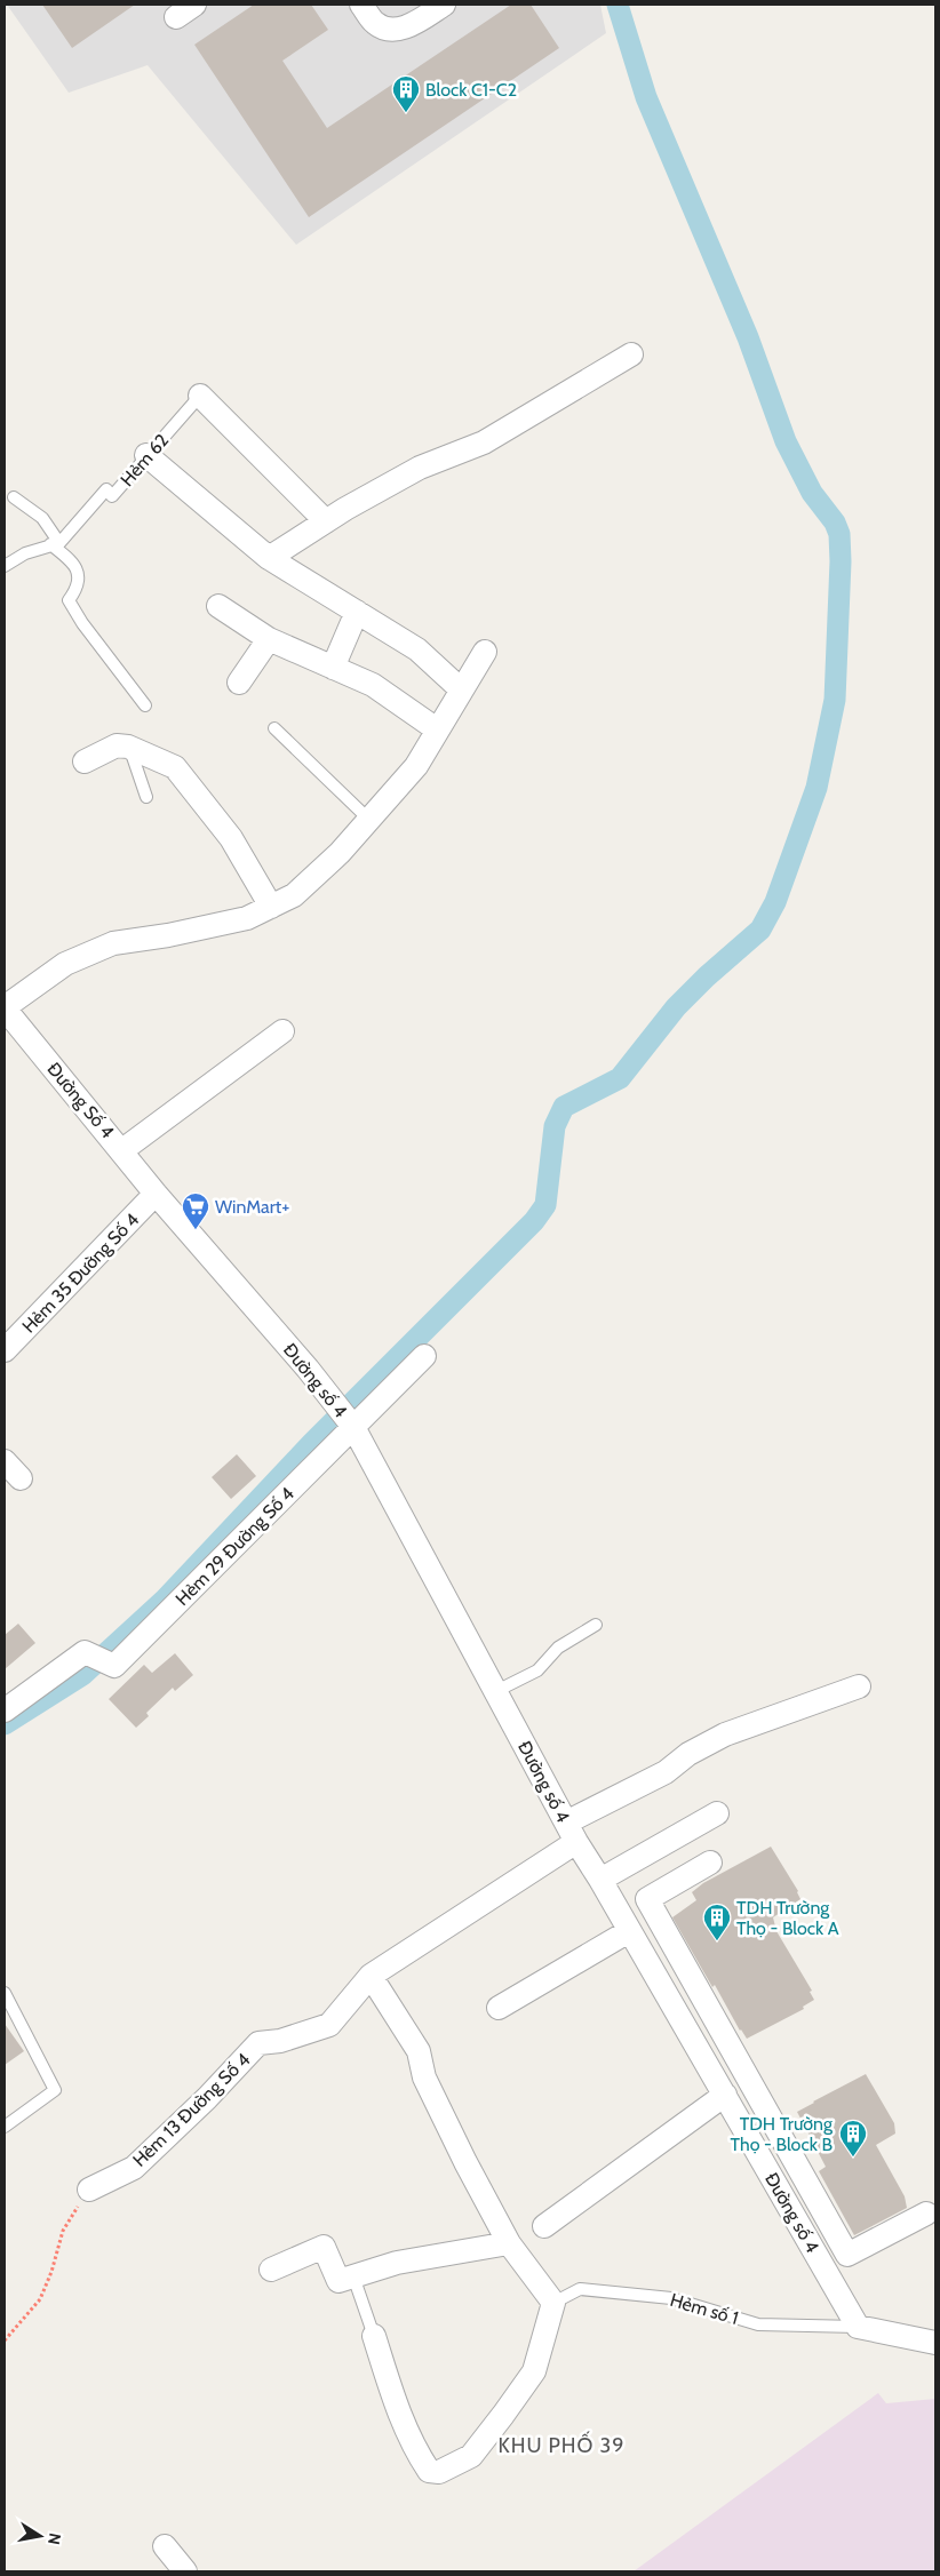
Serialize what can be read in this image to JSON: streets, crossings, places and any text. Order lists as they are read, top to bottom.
{
  "streets": {
    "street": [
      "Đường Số 4",
      "Hẻm 35 Đường Số 4",
      "Đường số 4",
      "Hẻm 29 Đường Số 4",
      "Hẻm 13 Đường Số 4"
    ],
    "lane": ["Hẻm 62", "Hẻm số 1"]
  },
  "crossings": [
    ["Đường Số 4", "Hẻm 35 Đường Số 4"],
    ["Đường Số 4", "Đường số 4"],
    ["Hẻm 35 Đường Số 4", "Đường số 4"],
    ["Đường số 4", "Hẻm 29 Đường Số 4"],
    ["Đường số 4", "Hẻm 13 Đường Số 4"],
    ["Đường số 4", "Hẻm số 1"]
  ],
  "districts": ["KHU PHỐ 39"],
  "places": {
    "building": ["Block C1-C2", "TDH Trường Thọ - Block A", "TDH Trường Thọ - Block B"],
    "supermarket": ["WinMart+"]
  },
  "north": "right"
}
